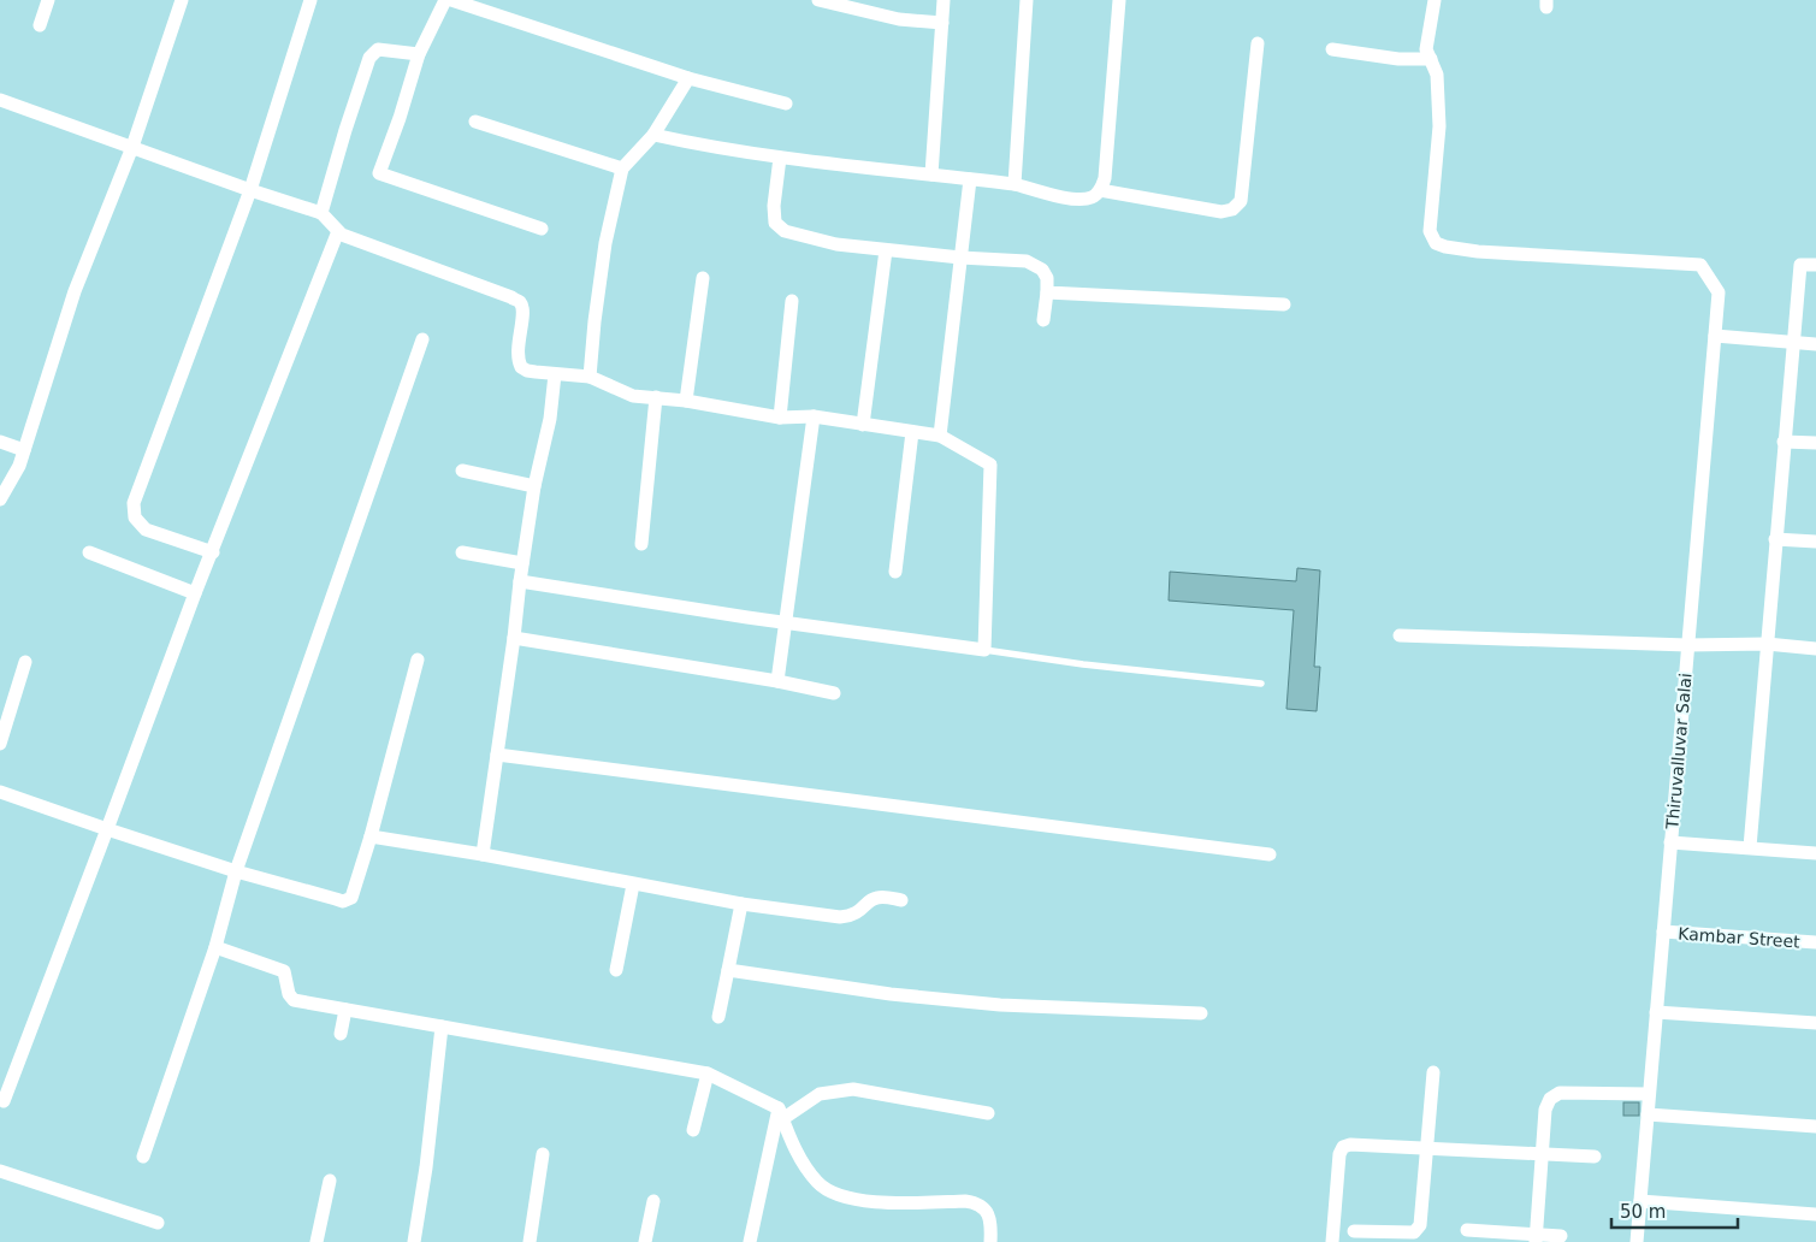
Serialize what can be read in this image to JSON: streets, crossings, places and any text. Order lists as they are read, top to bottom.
{
  "streets": {
    "street": ["Thiruvalluvar Salai", "Kambar Street"]
  },
  "crossings": [
    ["Thiruvalluvar Salai", "Kambar Street"]
  ],
  "scale_bar": "50 m"
}
